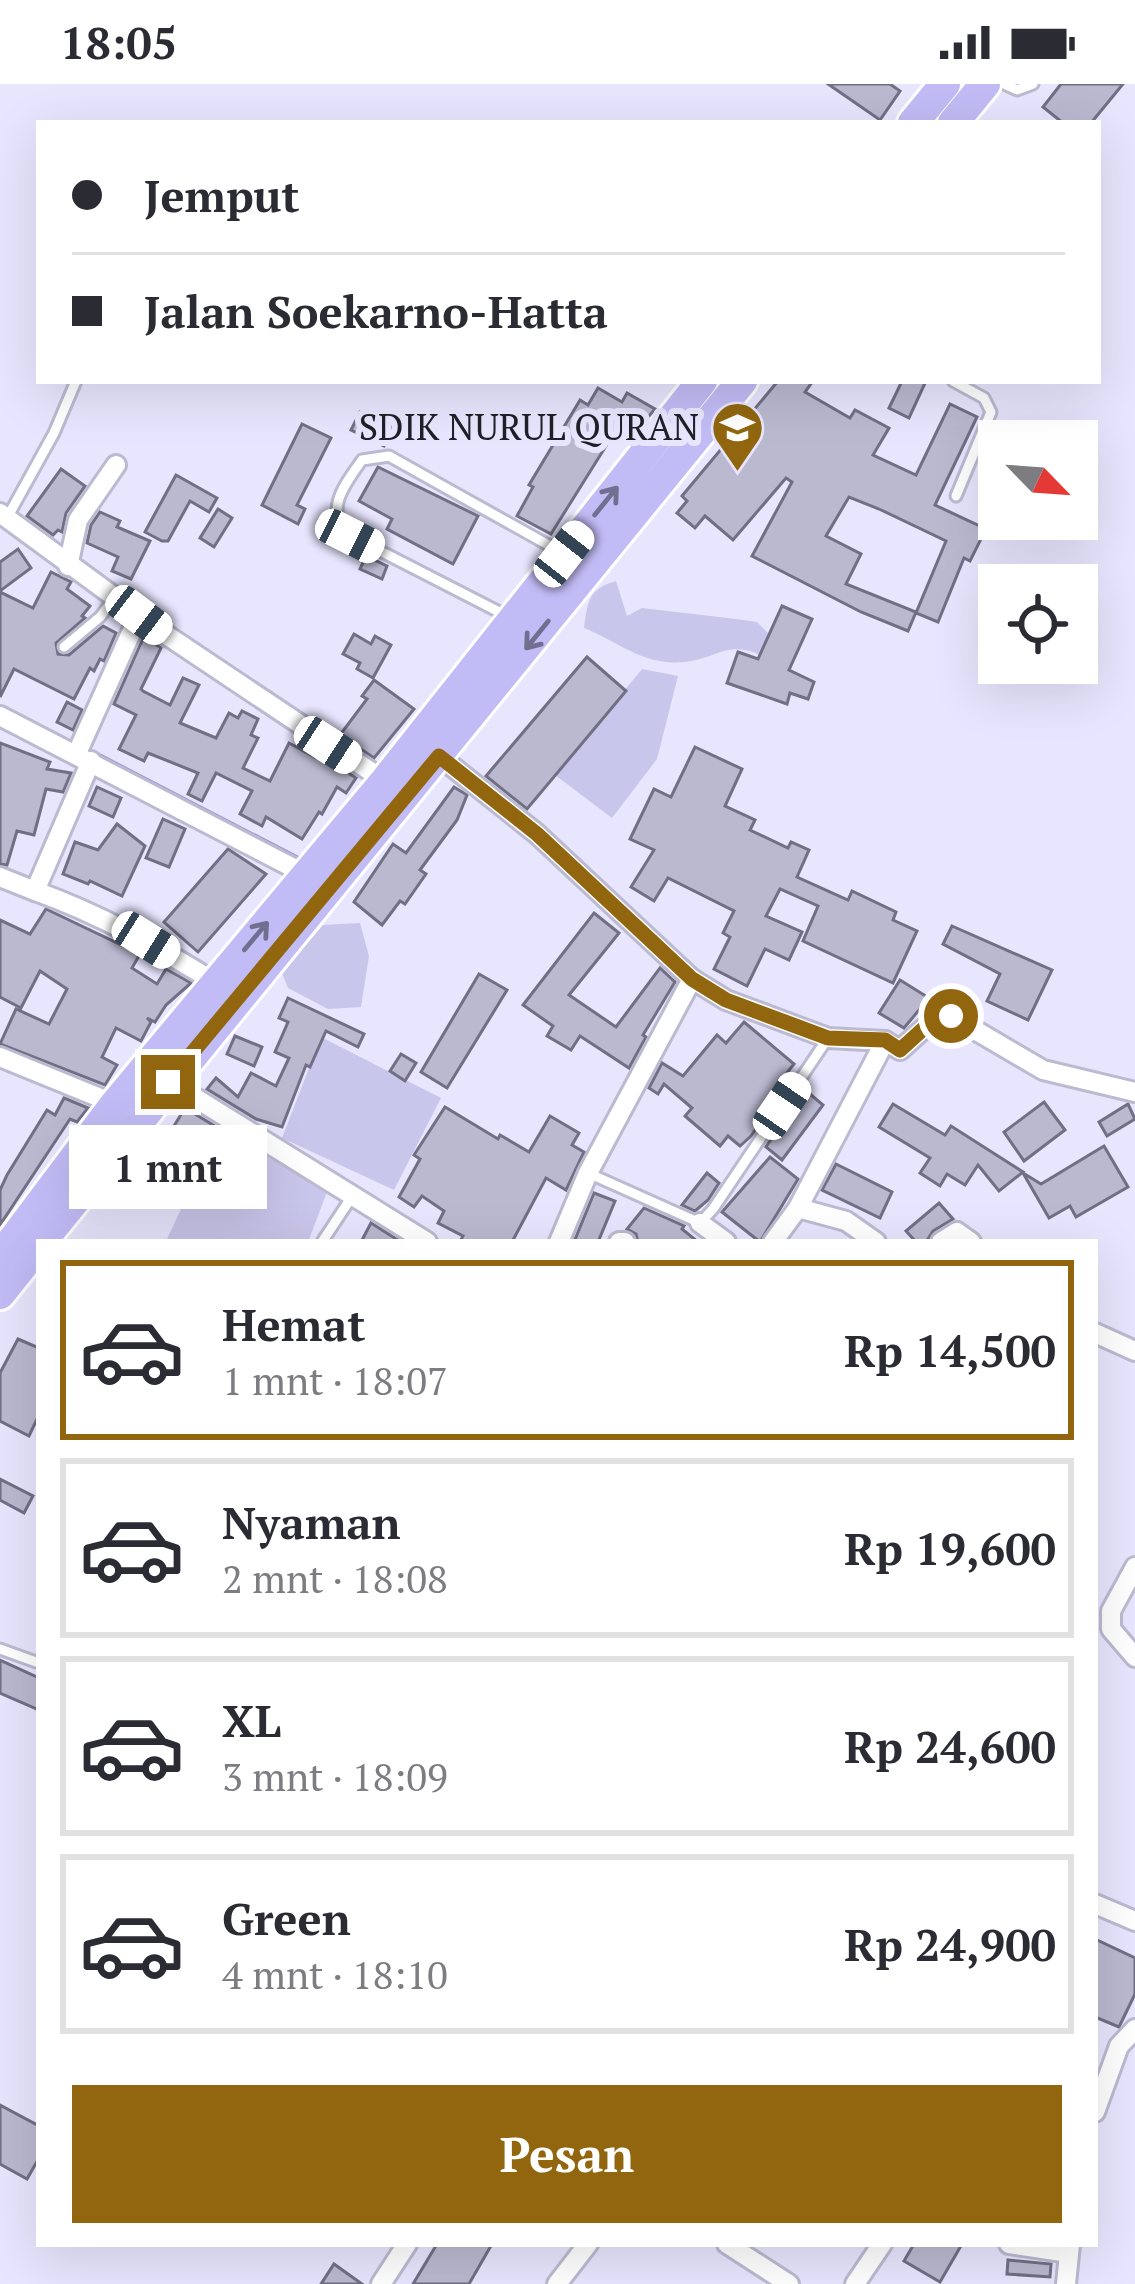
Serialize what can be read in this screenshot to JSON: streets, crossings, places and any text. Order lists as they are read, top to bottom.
{
  "places": {
    "school or university": ["SDIK NURUL QURAN"]
  },
  "north": "bottom right",
  "page": {
    "status": "18:05",
    "banner": ["Jemput", "Jalan Soekarno-Hatta"],
    "bubble": "1 mnt",
    "list": [
      {
        "name": "Hemat",
        "note": "1 mnt · 18:07",
        "value": "Rp 14,500"
      },
      {
        "name": "Nyaman",
        "note": "2 mnt · 18:08",
        "value": "Rp 19,600"
      },
      {
        "name": "XL",
        "note": "3 mnt · 18:09",
        "value": "Rp 24,600"
      },
      {
        "name": "Green",
        "note": "4 mnt · 18:10",
        "value": "Rp 24,900"
      }
    ],
    "buttons": "Pesan"
  }
}
